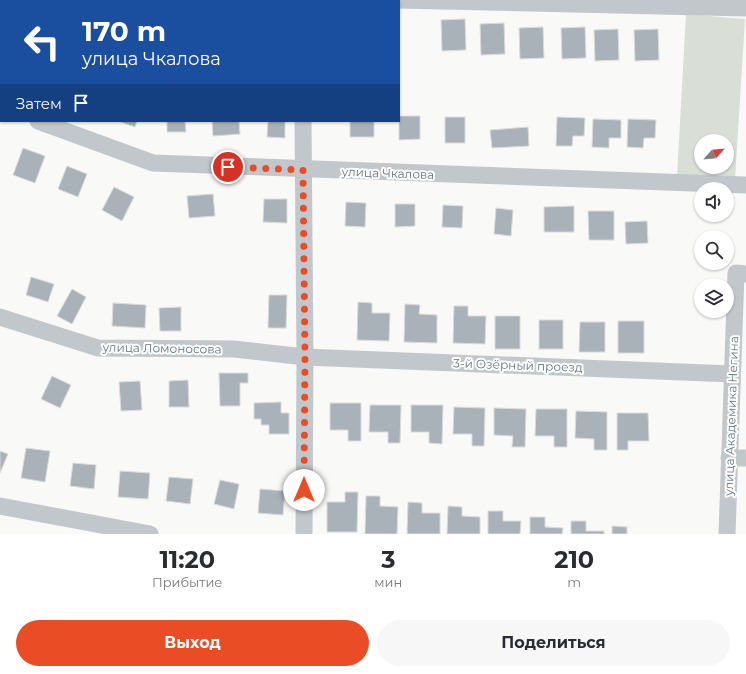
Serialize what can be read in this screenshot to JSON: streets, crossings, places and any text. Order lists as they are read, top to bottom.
{
  "streets": {
    "street": [
      "улица Чкалова",
      "улица Ломоносова",
      "3-й Озёрный проезд",
      "улица Академика Негина"
    ]
  },
  "crossings": [
    ["улица Ломоносова", "3-й Озёрный проезд"],
    ["3-й Озёрный проезд", "улица Академика Негина"]
  ],
  "north": "top right",
  "page": {
    "turn": ["170 m", "улица Чкалова"],
    "then": "Затем",
    "eta": [
      "11:20",
      "Прибытие",
      "3",
      "мин",
      "210",
      "m"
    ],
    "buttons": ["Выход", "Поделиться"]
  }
}
